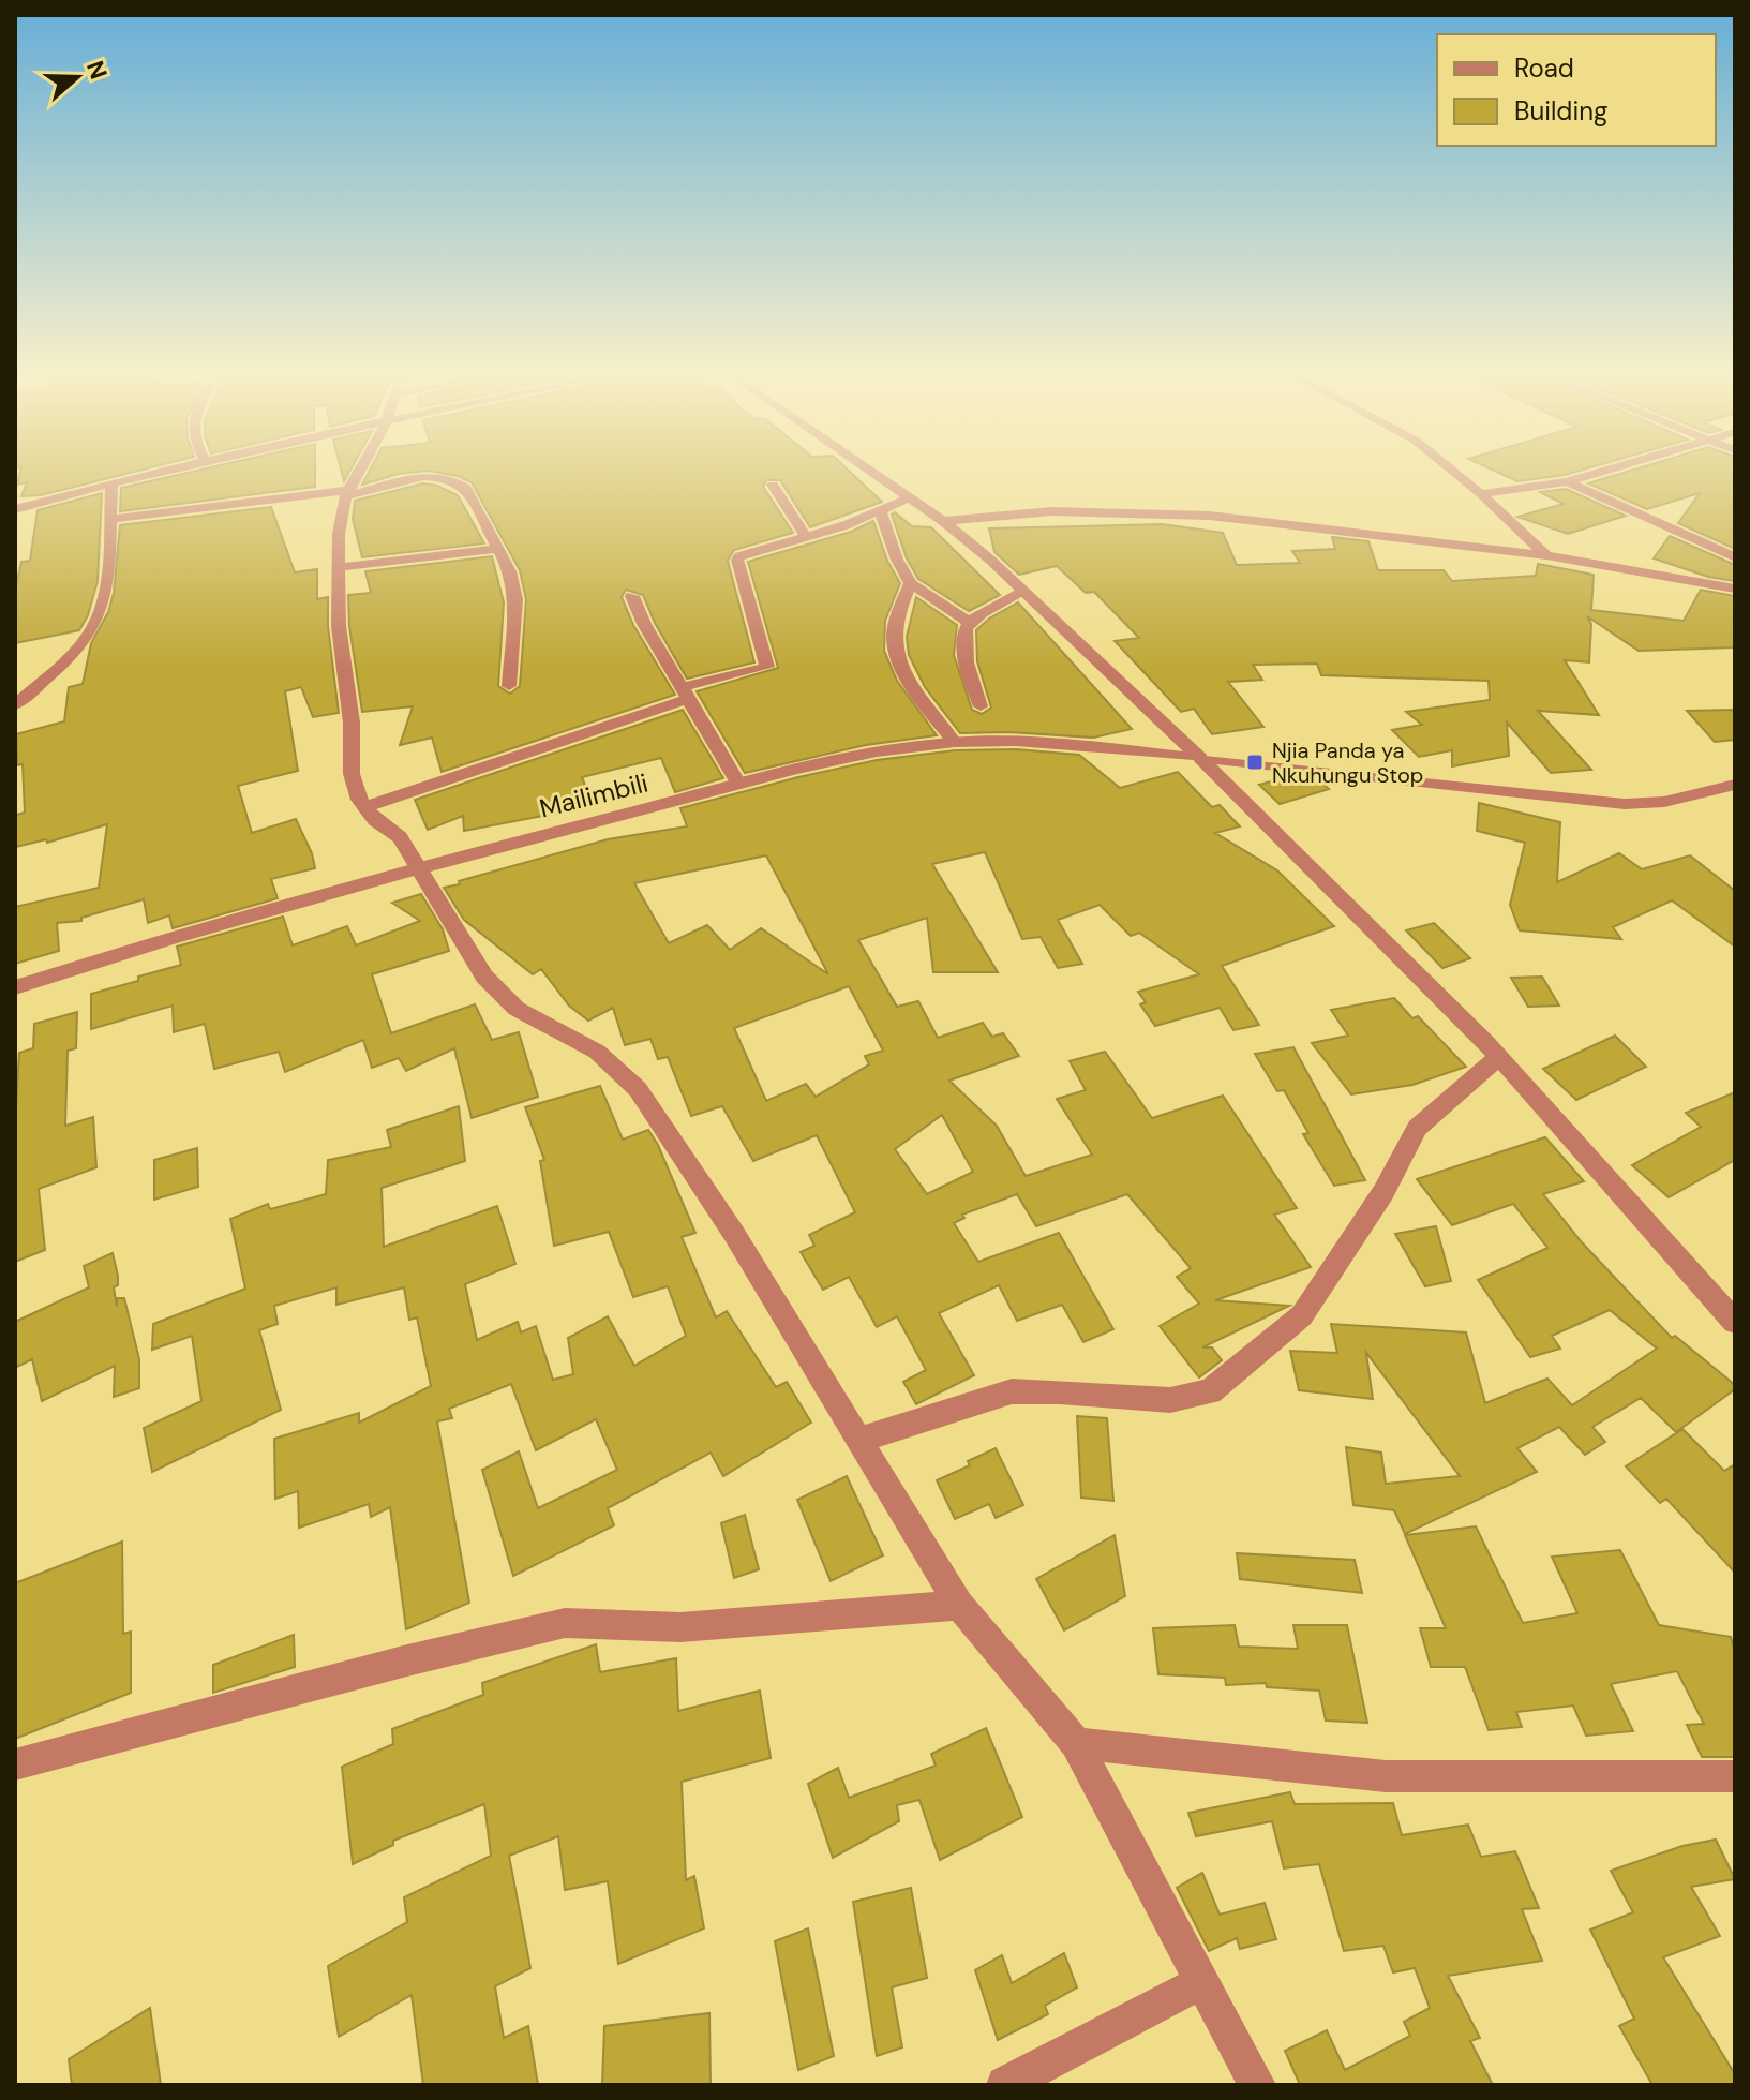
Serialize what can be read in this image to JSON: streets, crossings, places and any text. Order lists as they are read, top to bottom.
{
  "streets": {
    "street": ["Mailimbili"]
  },
  "places": {
    "transit": ["Njia Panda ya Nkuhungu Stop"]
  },
  "legend": ["Road", "Building"],
  "north": "right"
}
